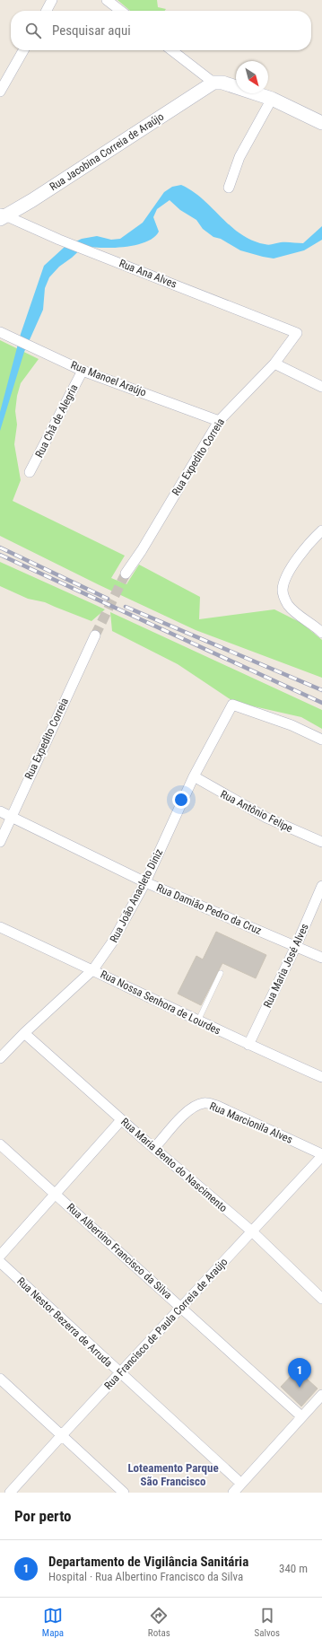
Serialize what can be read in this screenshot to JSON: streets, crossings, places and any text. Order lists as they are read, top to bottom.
{
  "streets": {
    "street": [
      "Rua Jacobina Correia de Araújo",
      "Rua Ana Alves",
      "Rua Manoel Araújo",
      "Rua Chã de Alegria",
      "Rua Expedito Correia",
      "Rua Antônio Felipe",
      "Rua João Anacleto Diniz",
      "Rua Damião Pedro da Cruz",
      "Rua Maria José Alves",
      "Rua Nossa Senhora de Lourdes",
      "Rua Marcionila Alves",
      "Rua Maria Bento do Nascimento",
      "Rua Albertino Francisco da Silva",
      "Rua Nestor Bezerra de Arruda",
      "Rua Francisco de Paula Correia de Araújo"
    ]
  },
  "crossings": [
    ["Rua Jacobina Correia de Araújo", "Rua Ana Alves"],
    ["Rua Ana Alves", "Rua Expedito Correia"],
    ["Rua Manoel Araújo", "Rua Chã de Alegria"],
    ["Rua Manoel Araújo", "Rua Expedito Correia"],
    ["Rua Expedito Correia", "Rua Damião Pedro da Cruz"],
    ["Rua Antônio Felipe", "Rua João Anacleto Diniz"],
    ["Rua João Anacleto Diniz", "Rua Damião Pedro da Cruz"],
    ["Rua João Anacleto Diniz", "Rua Nossa Senhora de Lourdes"],
    ["Rua João Anacleto Diniz", "Rua Maria Bento do Nascimento"],
    ["Rua Damião Pedro da Cruz", "Rua Maria José Alves"],
    ["Rua Maria José Alves", "Rua Nossa Senhora de Lourdes"],
    ["Rua Marcionila Alves", "Rua Maria Bento do Nascimento"],
    ["Rua Marcionila Alves", "Rua Francisco de Paula Correia de Araújo"],
    ["Rua Maria Bento do Nascimento", "Rua Francisco de Paula Correia de Araújo"],
    ["Rua Albertino Francisco da Silva", "Rua Francisco de Paula Correia de Araújo"],
    ["Rua Nestor Bezerra de Arruda", "Rua Francisco de Paula Correia de Araújo"]
  ],
  "districts": ["Loteamento Parque São Francisco"],
  "north": "bottom right",
  "page": {
    "search": "Pesquisar aqui",
    "pins": "1",
    "heading": "Por perto",
    "list": [
      {
        "mark": "1",
        "name": "Departamento de Vigilância Sanitária",
        "note": "Hospital · Rua Albertino Francisco da Silva",
        "value": "340 m"
      }
    ],
    "nav": ["Mapa", "Rotas", "Salvos"]
  }
}
